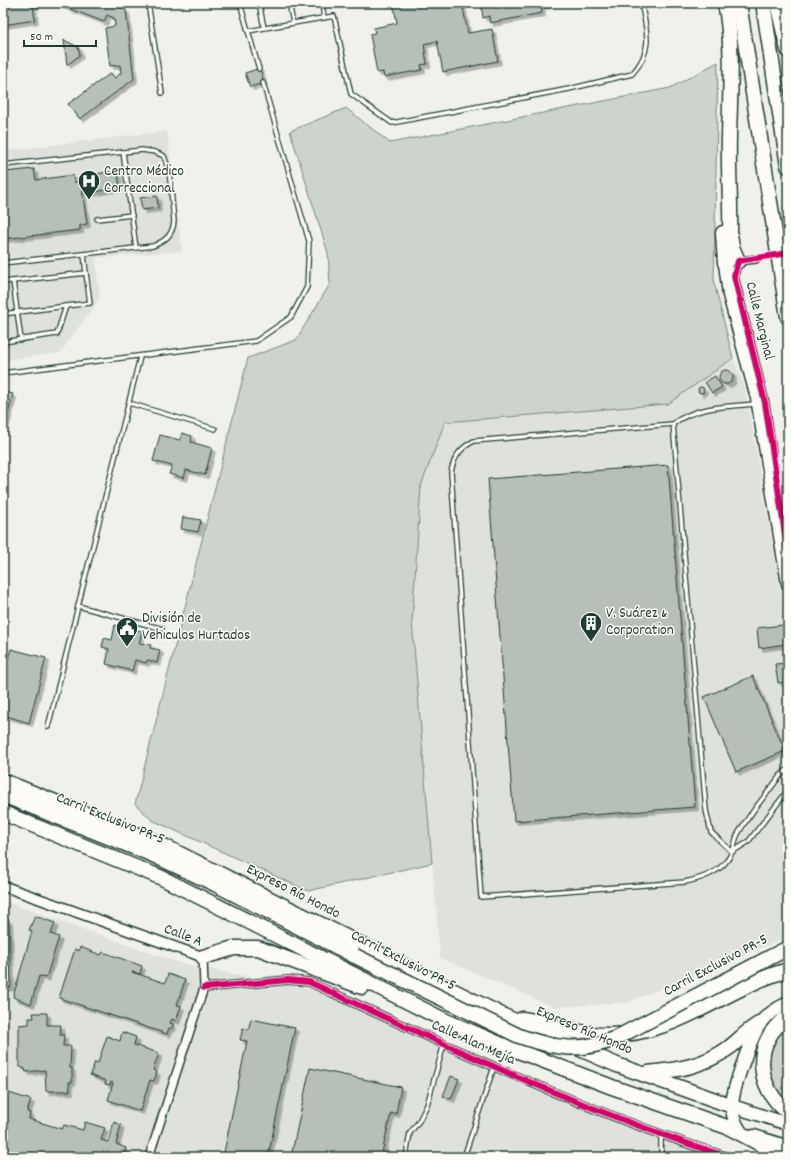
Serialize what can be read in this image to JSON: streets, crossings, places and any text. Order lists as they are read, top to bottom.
{
  "streets": {
    "highway": ["Calle Marginal", "Carril Exclusivo PR-5", "Expreso Río Hondo"],
    "street": ["Calle A", "Calle Alan Mejía"]
  },
  "crossings": [
    ["Calle A", "Calle Alan Mejía"]
  ],
  "places": {
    "hospital": ["Centro Médico Correccional"],
    "building": ["V. Suárez & Corporation"],
    "public building": ["División de Vehiculos Hurtados"]
  },
  "scale_bar": "50 m"
}
